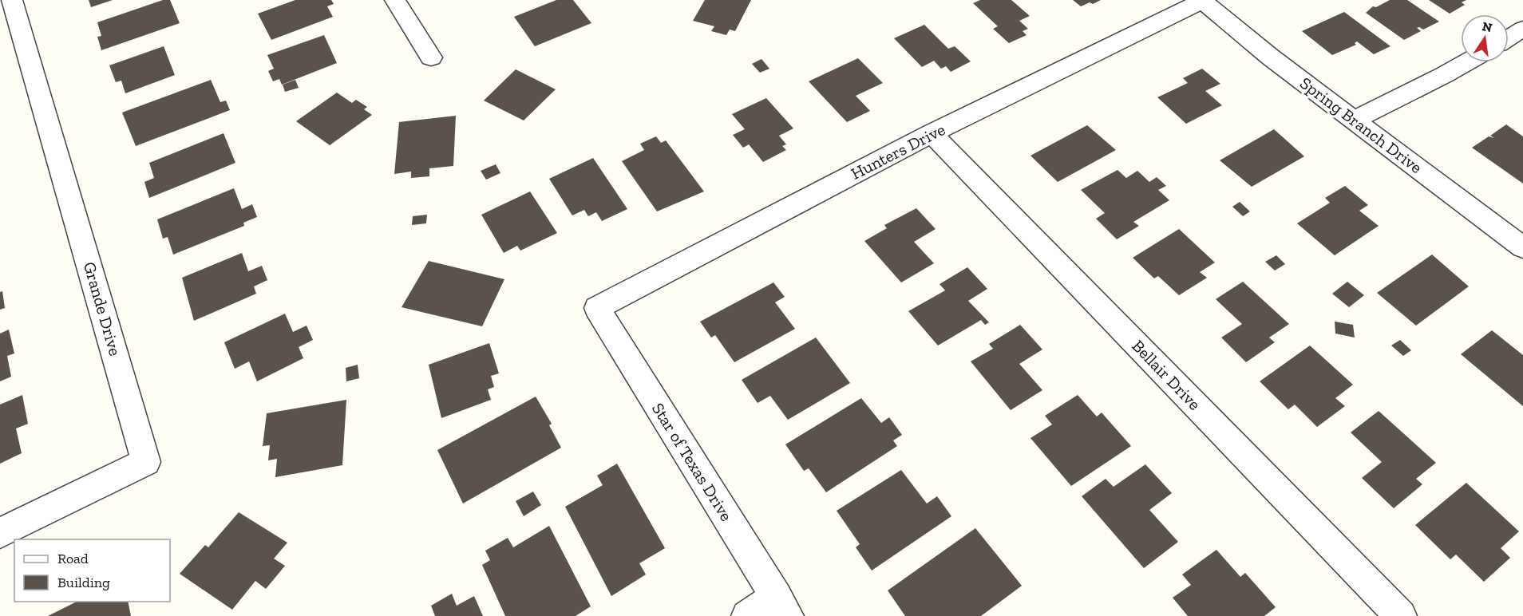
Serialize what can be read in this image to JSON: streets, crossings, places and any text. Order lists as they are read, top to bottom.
{
  "streets": {
    "street": [
      "Spring Branch Drive",
      "Hunters Drive",
      "Grande Drive",
      "Bellair Drive",
      "Star of Texas Drive"
    ]
  },
  "crossings": [
    ["Spring Branch Drive", "Hunters Drive"],
    ["Hunters Drive", "Bellair Drive"],
    ["Hunters Drive", "Star of Texas Drive"]
  ],
  "legend": ["Road", "Building"],
  "north": "top"
}
